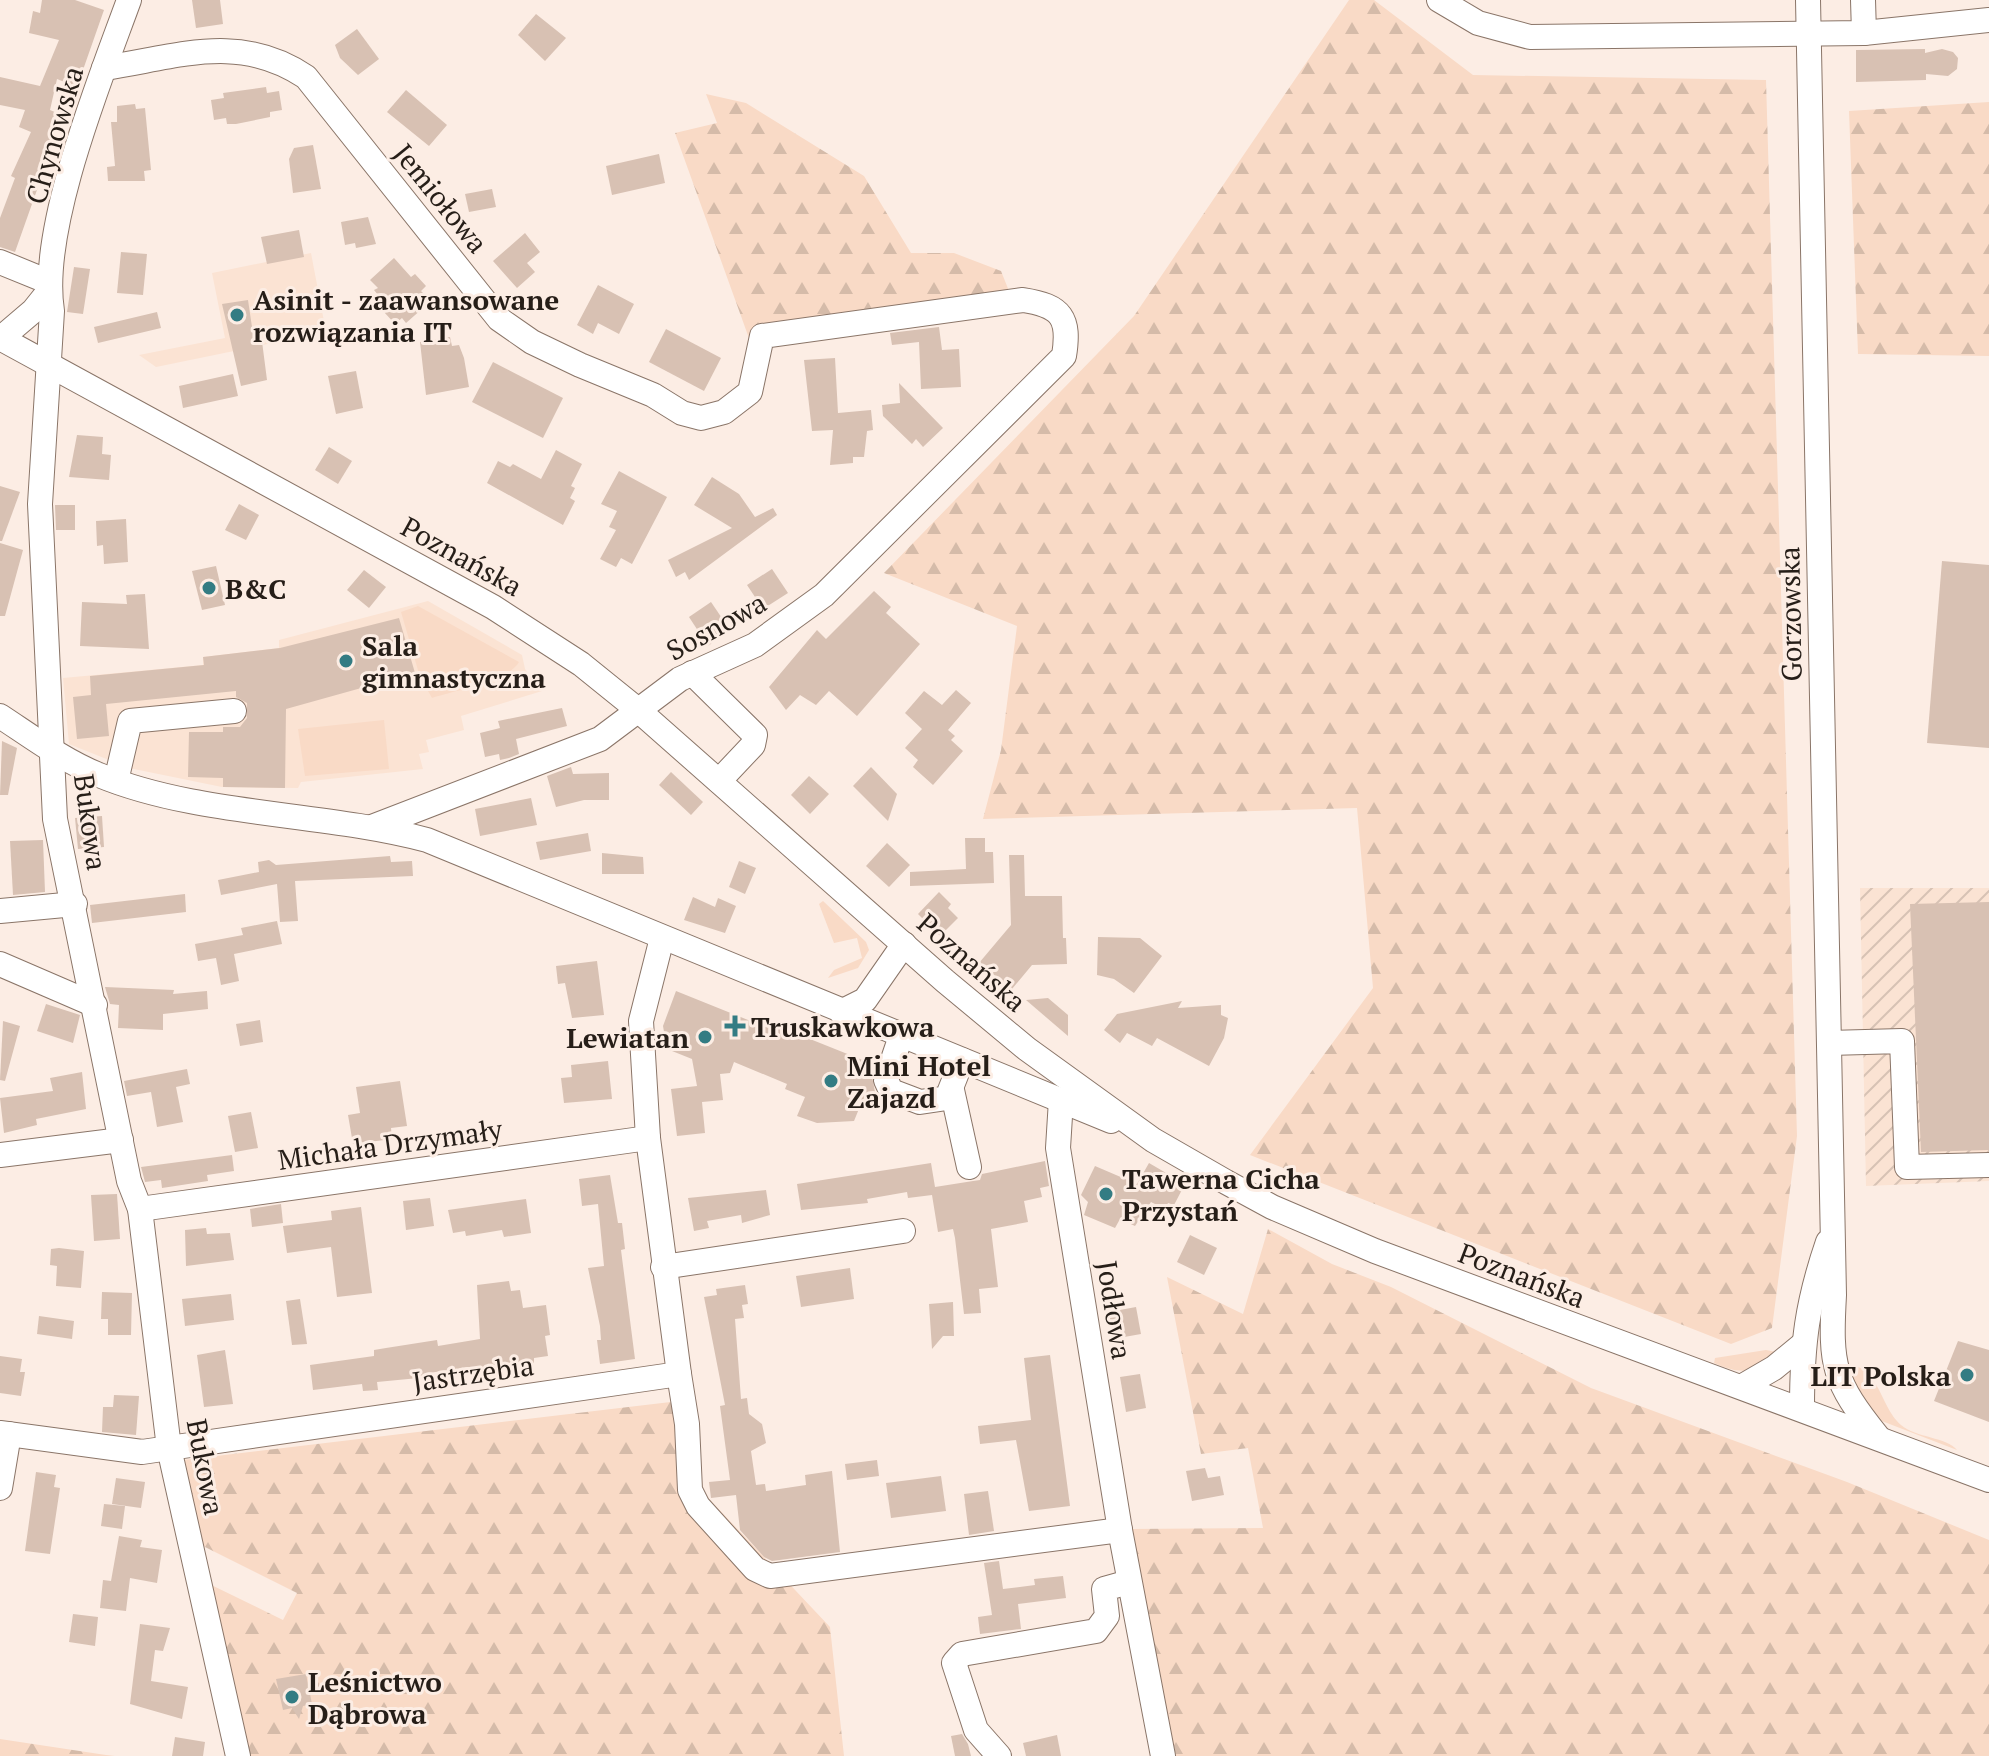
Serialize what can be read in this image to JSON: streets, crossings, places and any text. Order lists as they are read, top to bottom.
{
  "streets": {
    "street": [
      "Chynowska",
      "Jemiołowa",
      "Poznańska",
      "Gorzowska",
      "Sosnowa",
      "Bukowa",
      "Michała Drzymały",
      "Jodłowa",
      "Jastrzębia"
    ]
  },
  "crossings": [
    ["Chynowska", "Jemiołowa"],
    ["Chynowska", "Poznańska"],
    ["Chynowska", "Bukowa"],
    ["Jemiołowa", "Sosnowa"],
    ["Poznańska", "Gorzowska"],
    ["Poznańska", "Sosnowa"],
    ["Poznańska", "Bukowa"],
    ["Bukowa", "Michała Drzymały"],
    ["Bukowa", "Jastrzębia"]
  ],
  "places": {
    "other": [
      "Asinit - zaawansowane rozwiązania IT",
      "B&C",
      "Sala gimnastyczna",
      "Lewiatan",
      "Mini Hotel Zajazd",
      "Tawerna Cicha Przystań",
      "LIT Polska",
      "Leśnictwo Dąbrowa"
    ],
    "health": ["Truskawkowa"]
  }
}
